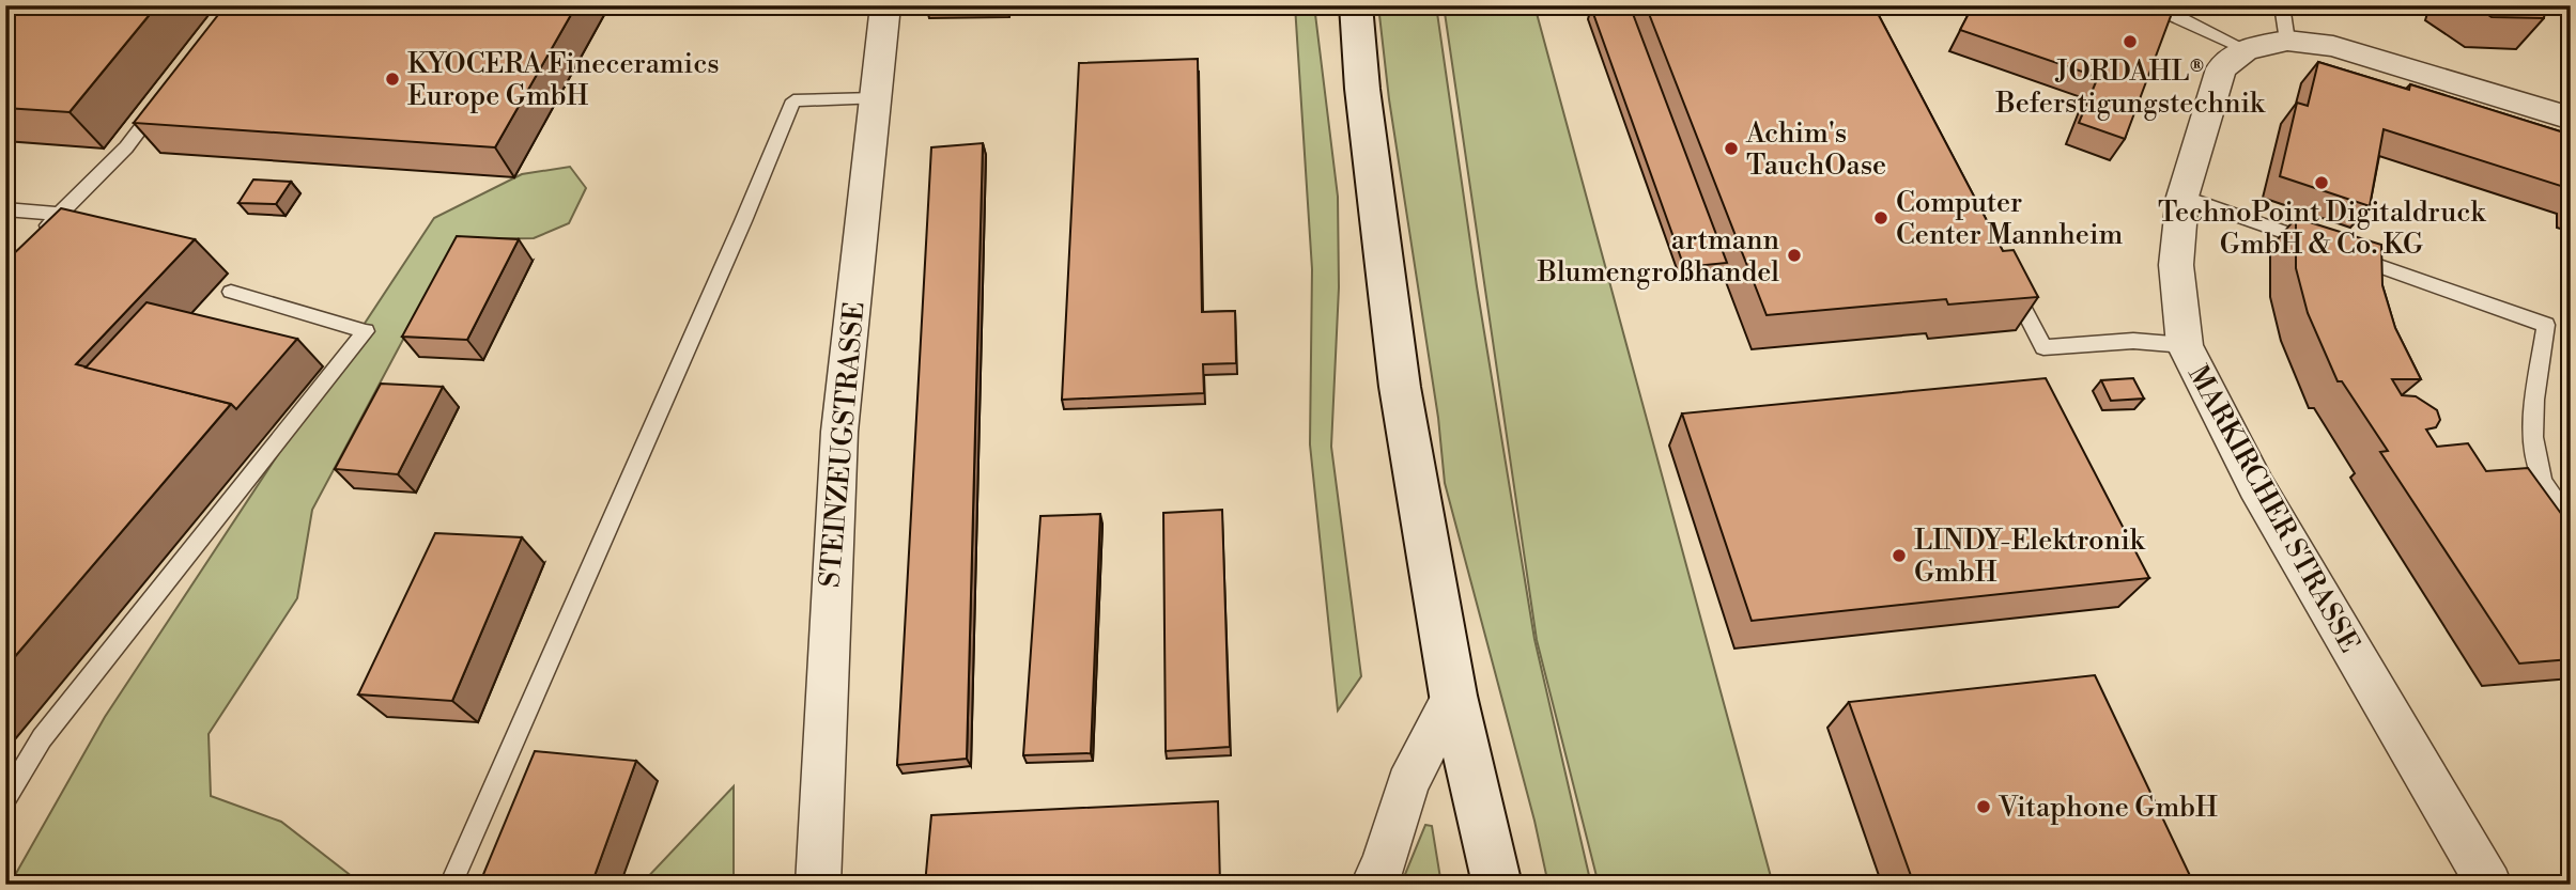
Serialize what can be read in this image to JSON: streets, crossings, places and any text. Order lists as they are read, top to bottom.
{
  "streets": {
    "street": ["STEINZEUGSTRASSE", "MARKIRCHER STRASSE"]
  },
  "places": [
    "JORDAHL® Beferstigungstechnik",
    "KYOCERA Fineceramics Europe GmbH",
    "Achim's TauchOase",
    "TechnoPoint Digitaldruck GmbH & Co. KG",
    "Computer Center Mannheim",
    "artmann Blumengroßhandel",
    "LINDY-Elektronik GmbH",
    "Vitaphone GmbH"
  ]
}
